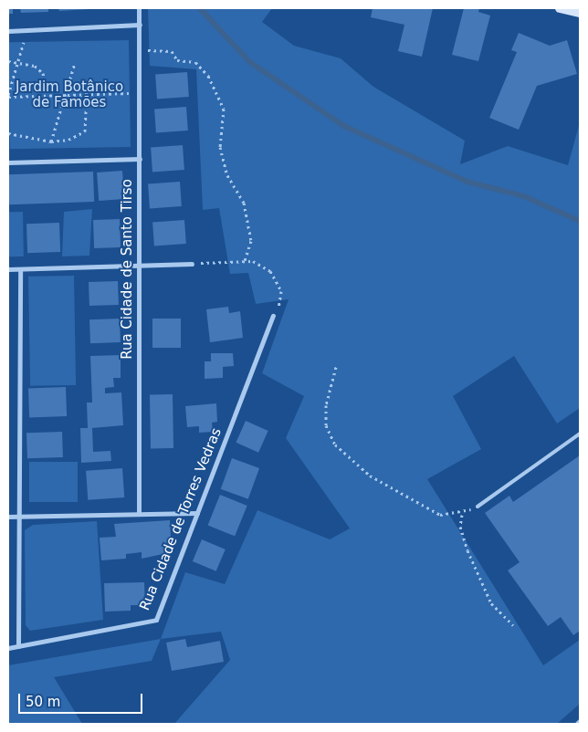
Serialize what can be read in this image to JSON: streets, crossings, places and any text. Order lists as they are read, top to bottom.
{
  "streets": {
    "street": ["Rua Cidade de Santo Tirso", "Rua Cidade de Torres Vedras"]
  },
  "parks": ["Jardim Botânico de Famões"],
  "scale_bar": "50 m"
}
